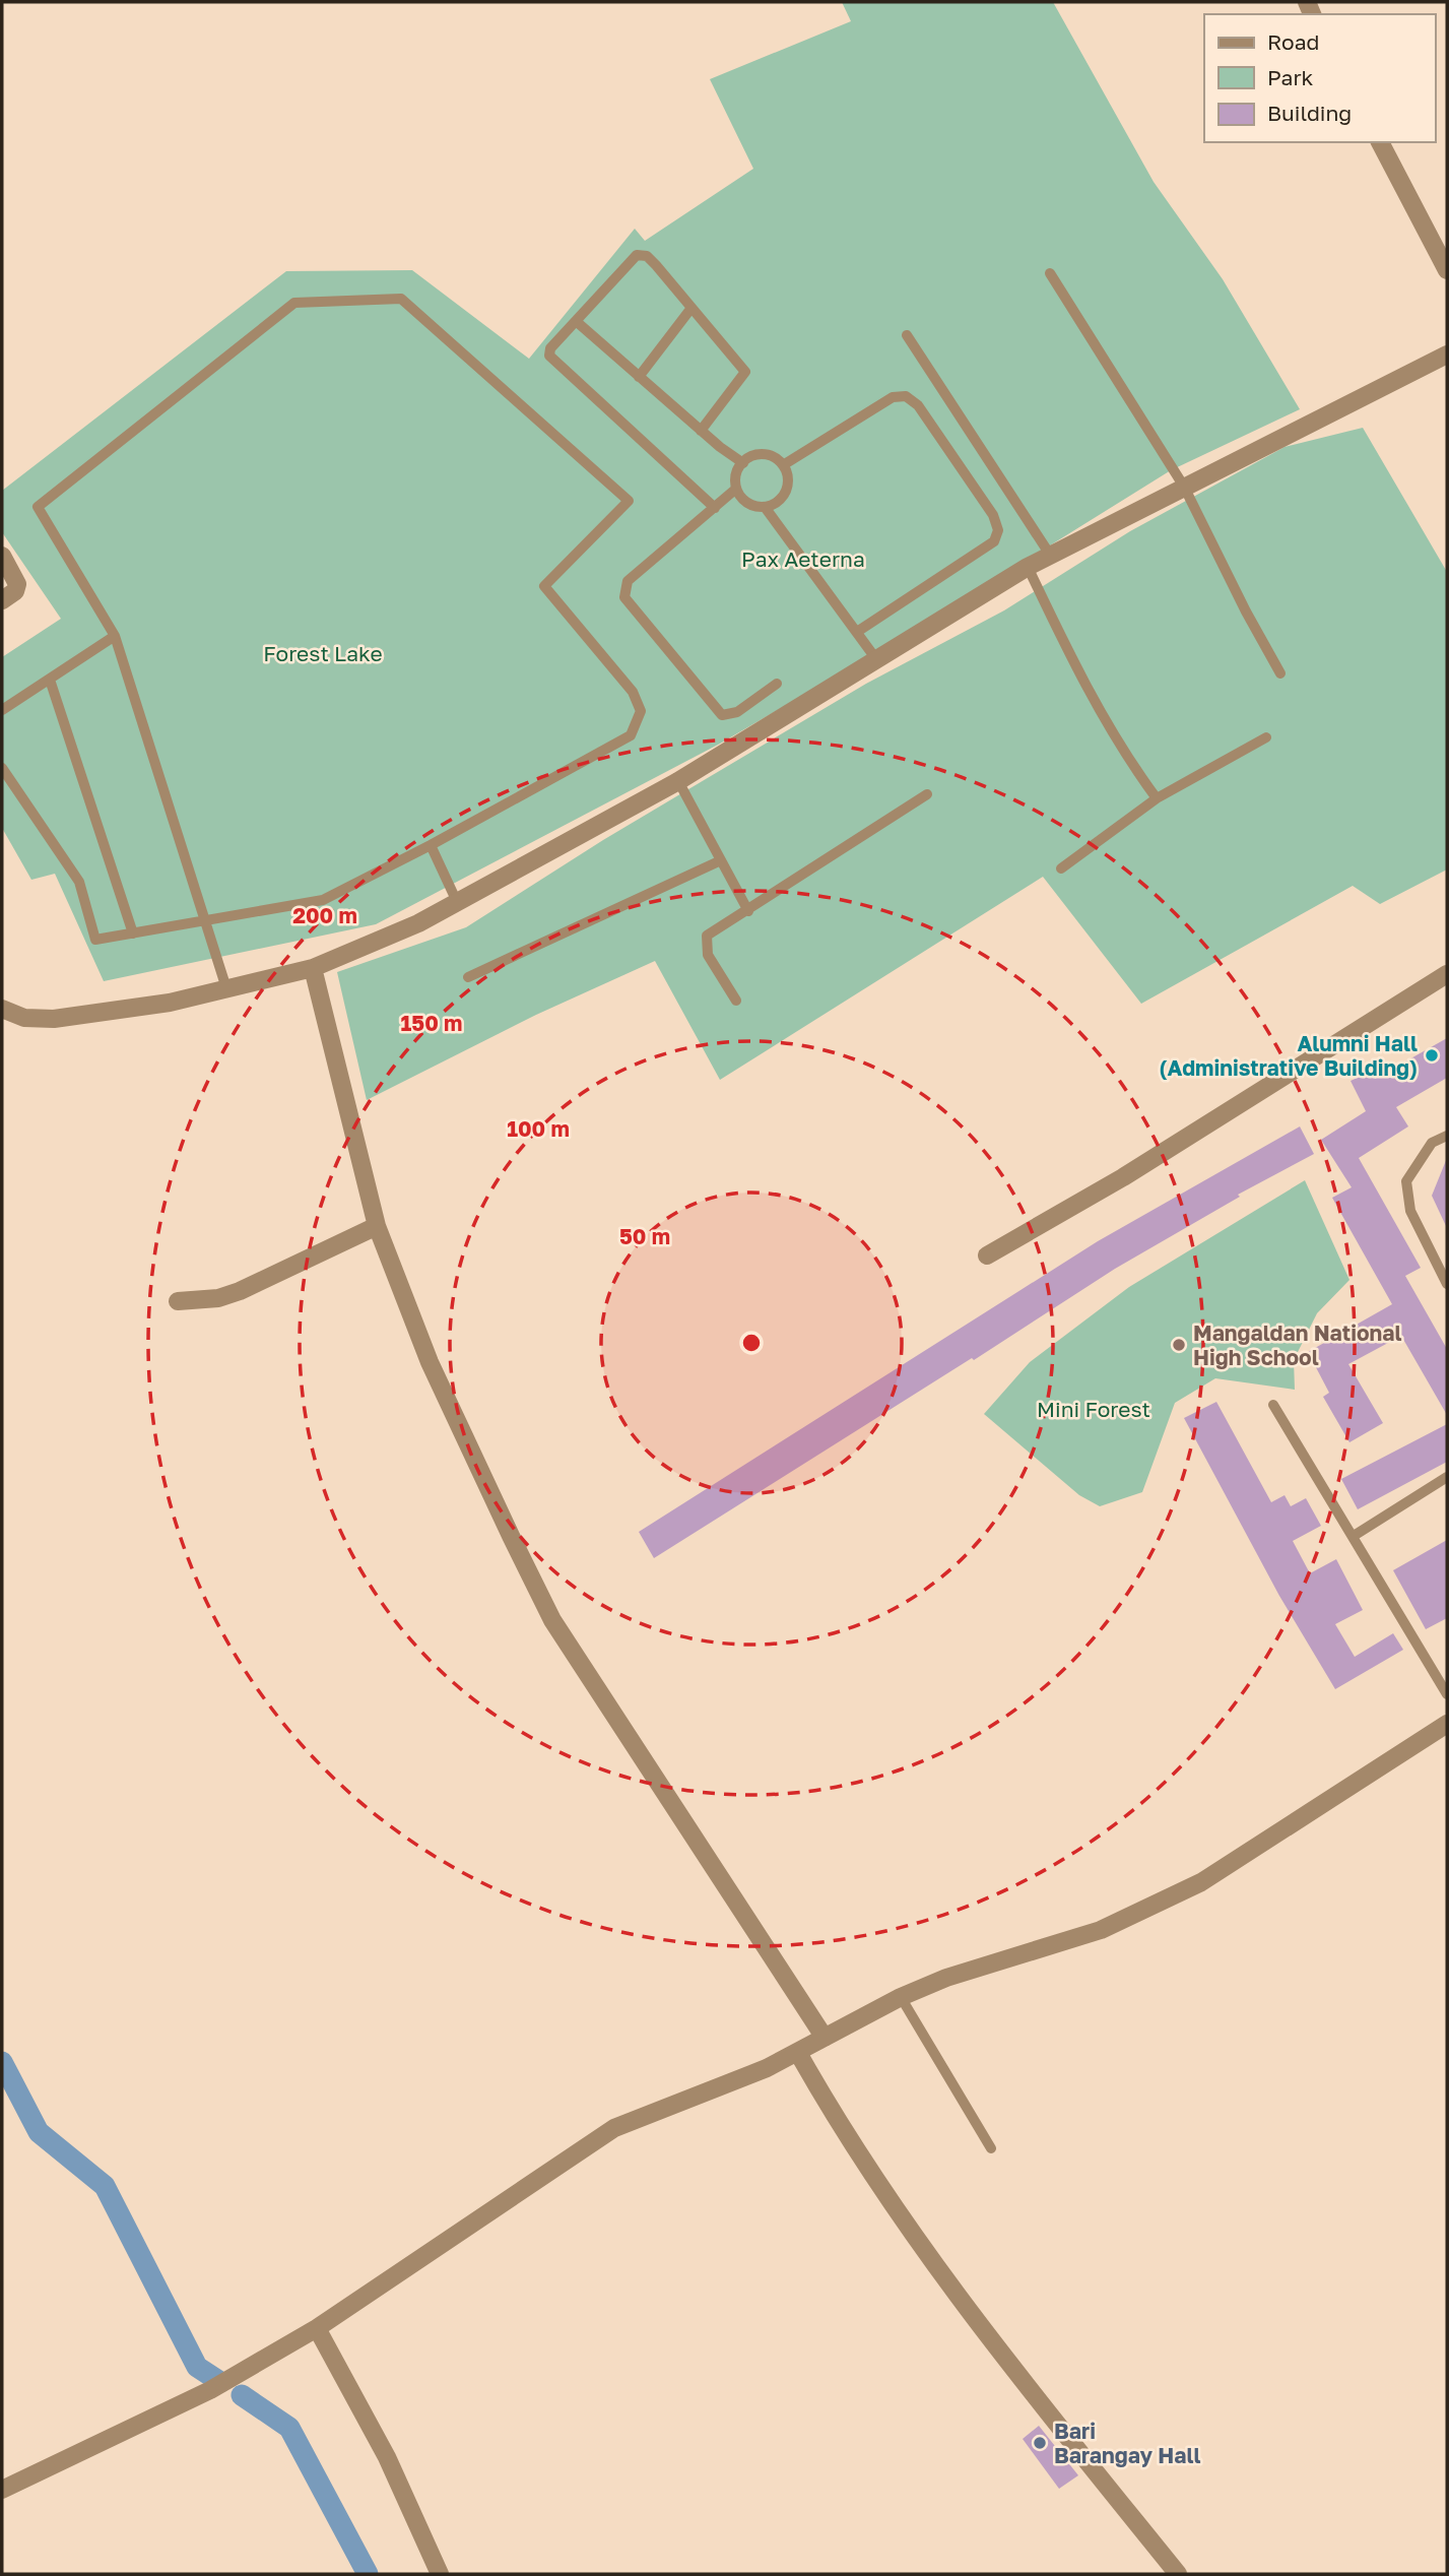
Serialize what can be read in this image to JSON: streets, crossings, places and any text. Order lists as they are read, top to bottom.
{
  "parks": ["Pax Aeterna", "Forest Lake", "Mini Forest"],
  "places": ["Alumni Hall (Administrative Building)", "Mangaldan National High School", "Bari Barangay Hall"],
  "legend": ["Road", "Park", "Building"],
  "rings": [
    "200 m",
    "150 m",
    "100 m",
    "50 m"
  ]
}
